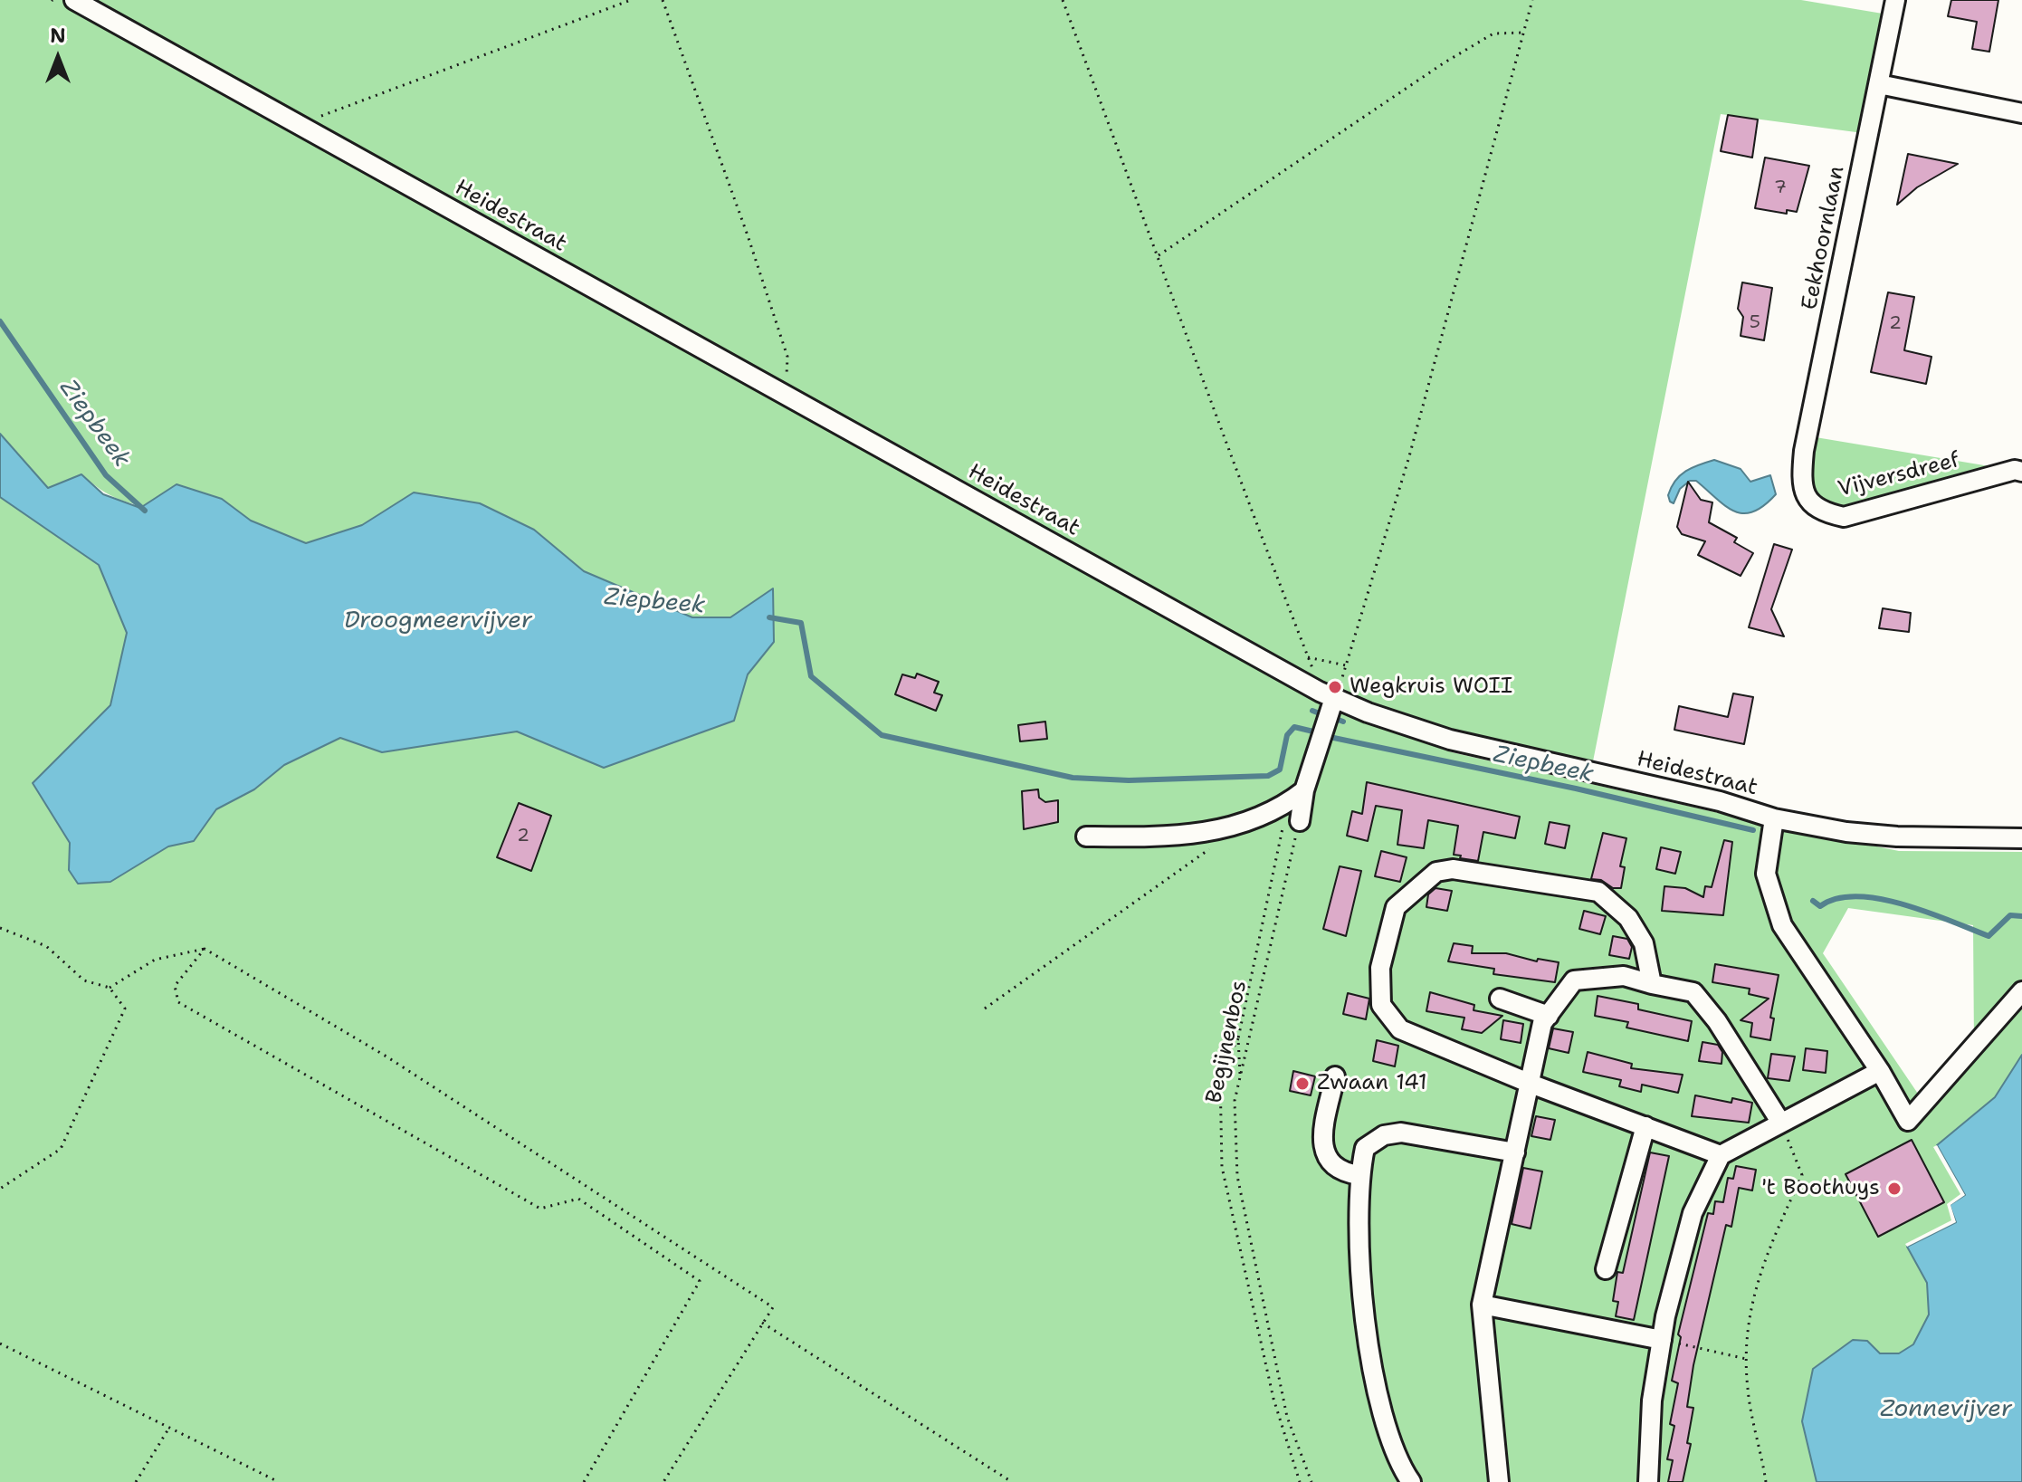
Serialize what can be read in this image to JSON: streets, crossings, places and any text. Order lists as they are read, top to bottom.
{
  "streets": {
    "street": ["Heidestraat", "Eekhoornlaan", "Vijversdreef"],
    "path": ["Begijnenbos"]
  },
  "crossings": [
    ["Eekhoornlaan", "Vijversdreef"]
  ],
  "water": ["Ziepbeek", "Droogmeervijver", "Zonnevijver"],
  "places": ["Wegkruis WOII", "Zwaan 141", "'t Boothuys"],
  "house_numbers": [
    "7",
    "5",
    "2",
    "2"
  ],
  "north": "top"
}
